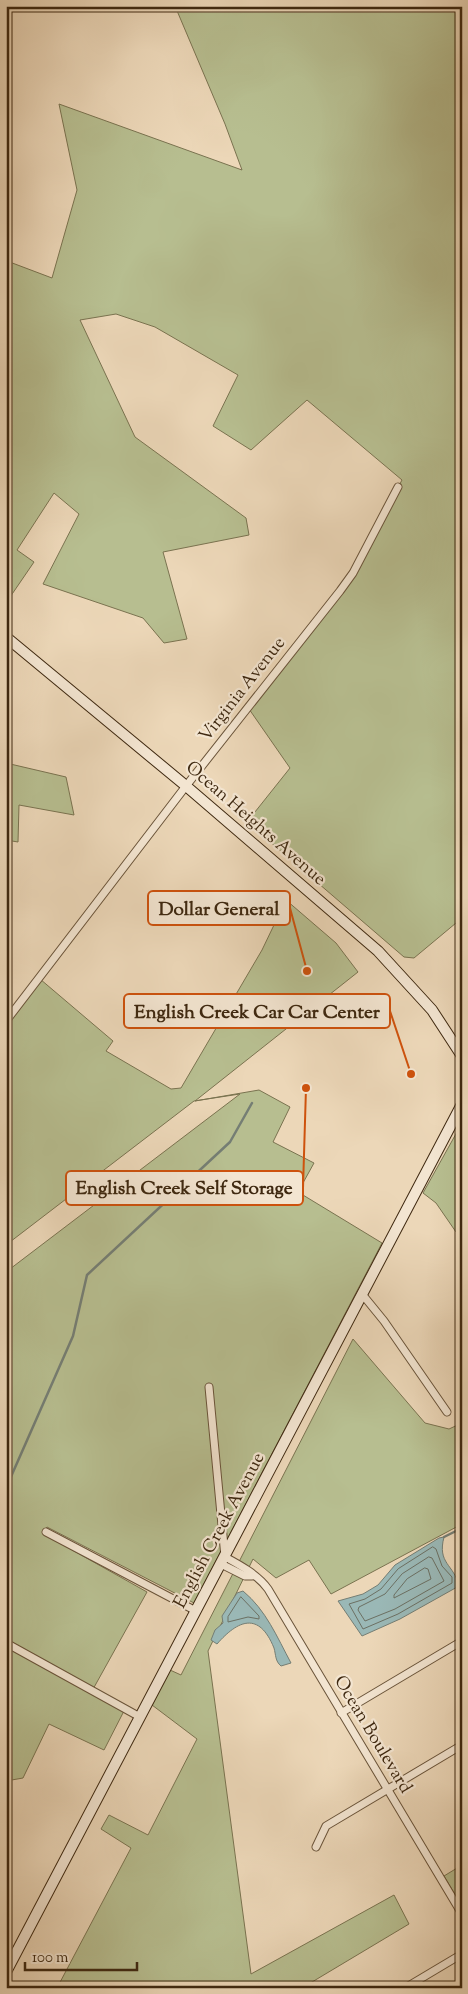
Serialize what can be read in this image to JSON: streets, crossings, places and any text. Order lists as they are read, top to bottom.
{
  "streets": {
    "main road": ["Ocean Heights Avenue", "English Creek Avenue"],
    "street": ["Virginia Avenue", "Ocean Boulevard"]
  },
  "crossings": [
    ["Virginia Avenue", "Ocean Heights Avenue"],
    ["English Creek Avenue", "Ocean Boulevard"]
  ],
  "places": ["Dollar General", "English Creek Car Car Center", "English Creek Self Storage"],
  "scale_bar": "100 m"
}
